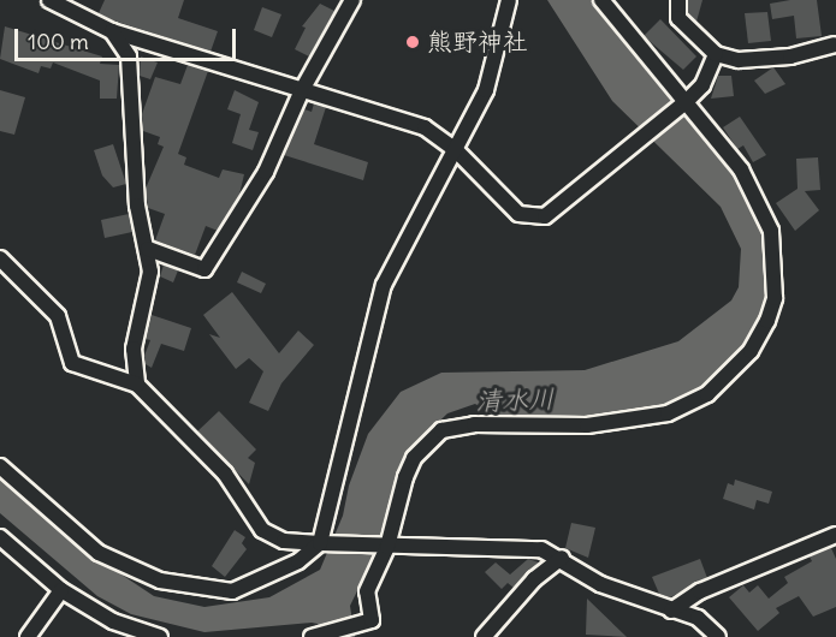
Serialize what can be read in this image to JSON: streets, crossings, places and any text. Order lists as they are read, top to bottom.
{
  "water": ["清水川"],
  "places": ["熊野神社"],
  "scale_bar": "100 m"
}
